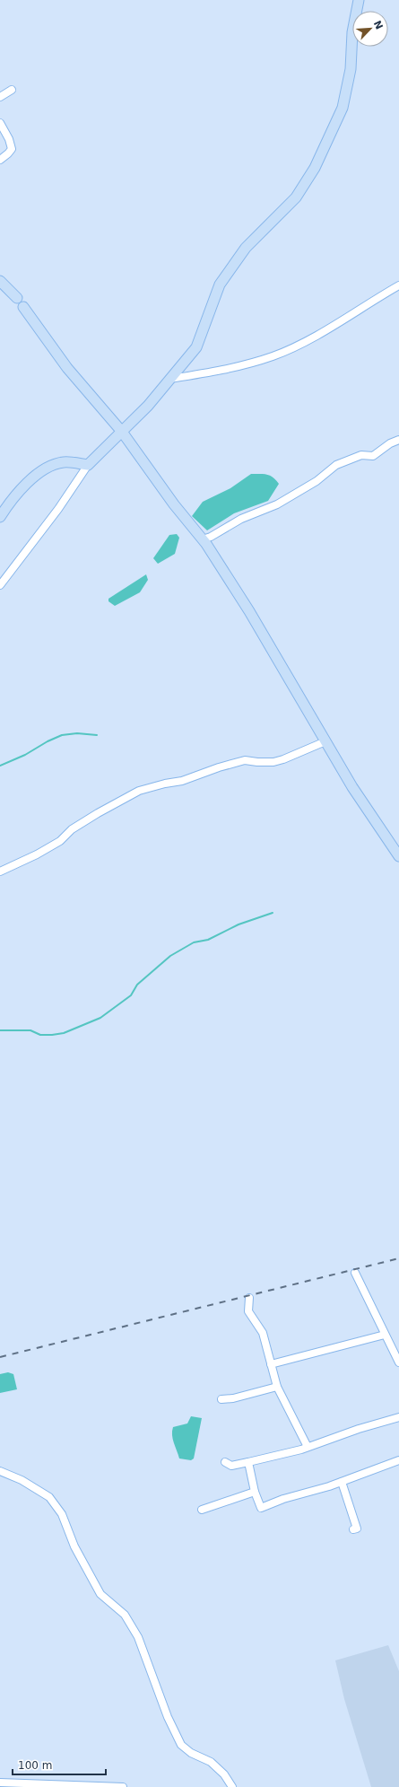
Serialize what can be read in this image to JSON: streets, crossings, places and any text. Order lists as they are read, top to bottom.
{
  "scale_bar": "100 m",
  "north": "top right"
}
